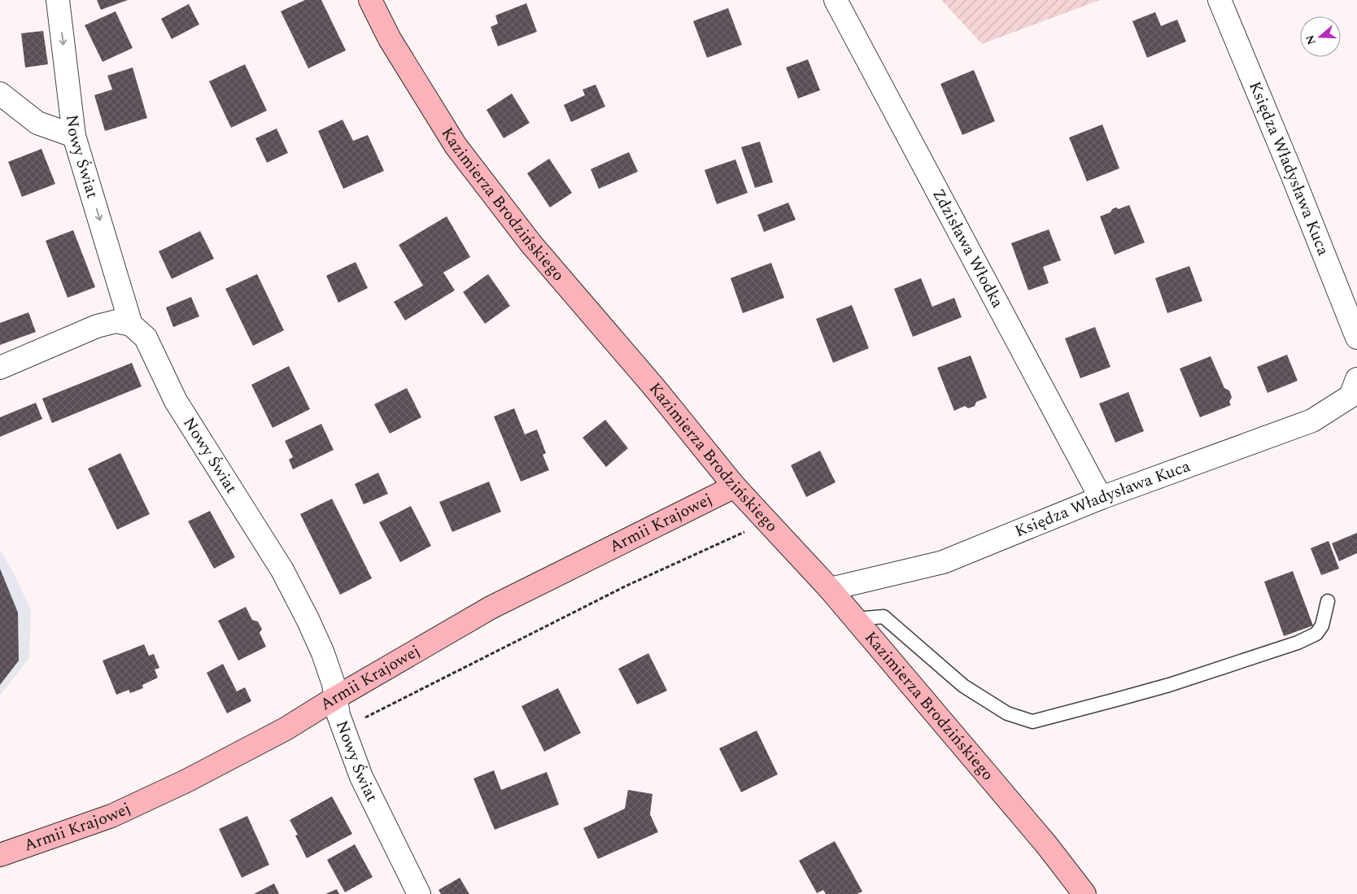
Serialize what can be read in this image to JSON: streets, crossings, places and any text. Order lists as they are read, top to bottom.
{
  "streets": {
    "main road": ["Kazimierza Brodzińskiego", "Armii Krajowej"],
    "street": ["Nowy Świat", "Księdza Władysława Kuca", "Zdzisława Włodka"]
  },
  "crossings": [
    ["Nowy Świat", "Armii Krajowej"],
    ["Księdza Władysława Kuca", "Kazimierza Brodzińskiego"],
    ["Księdza Władysława Kuca", "Zdzisława Włodka"],
    ["Kazimierza Brodzińskiego", "Armii Krajowej"]
  ],
  "north": "left"
}
